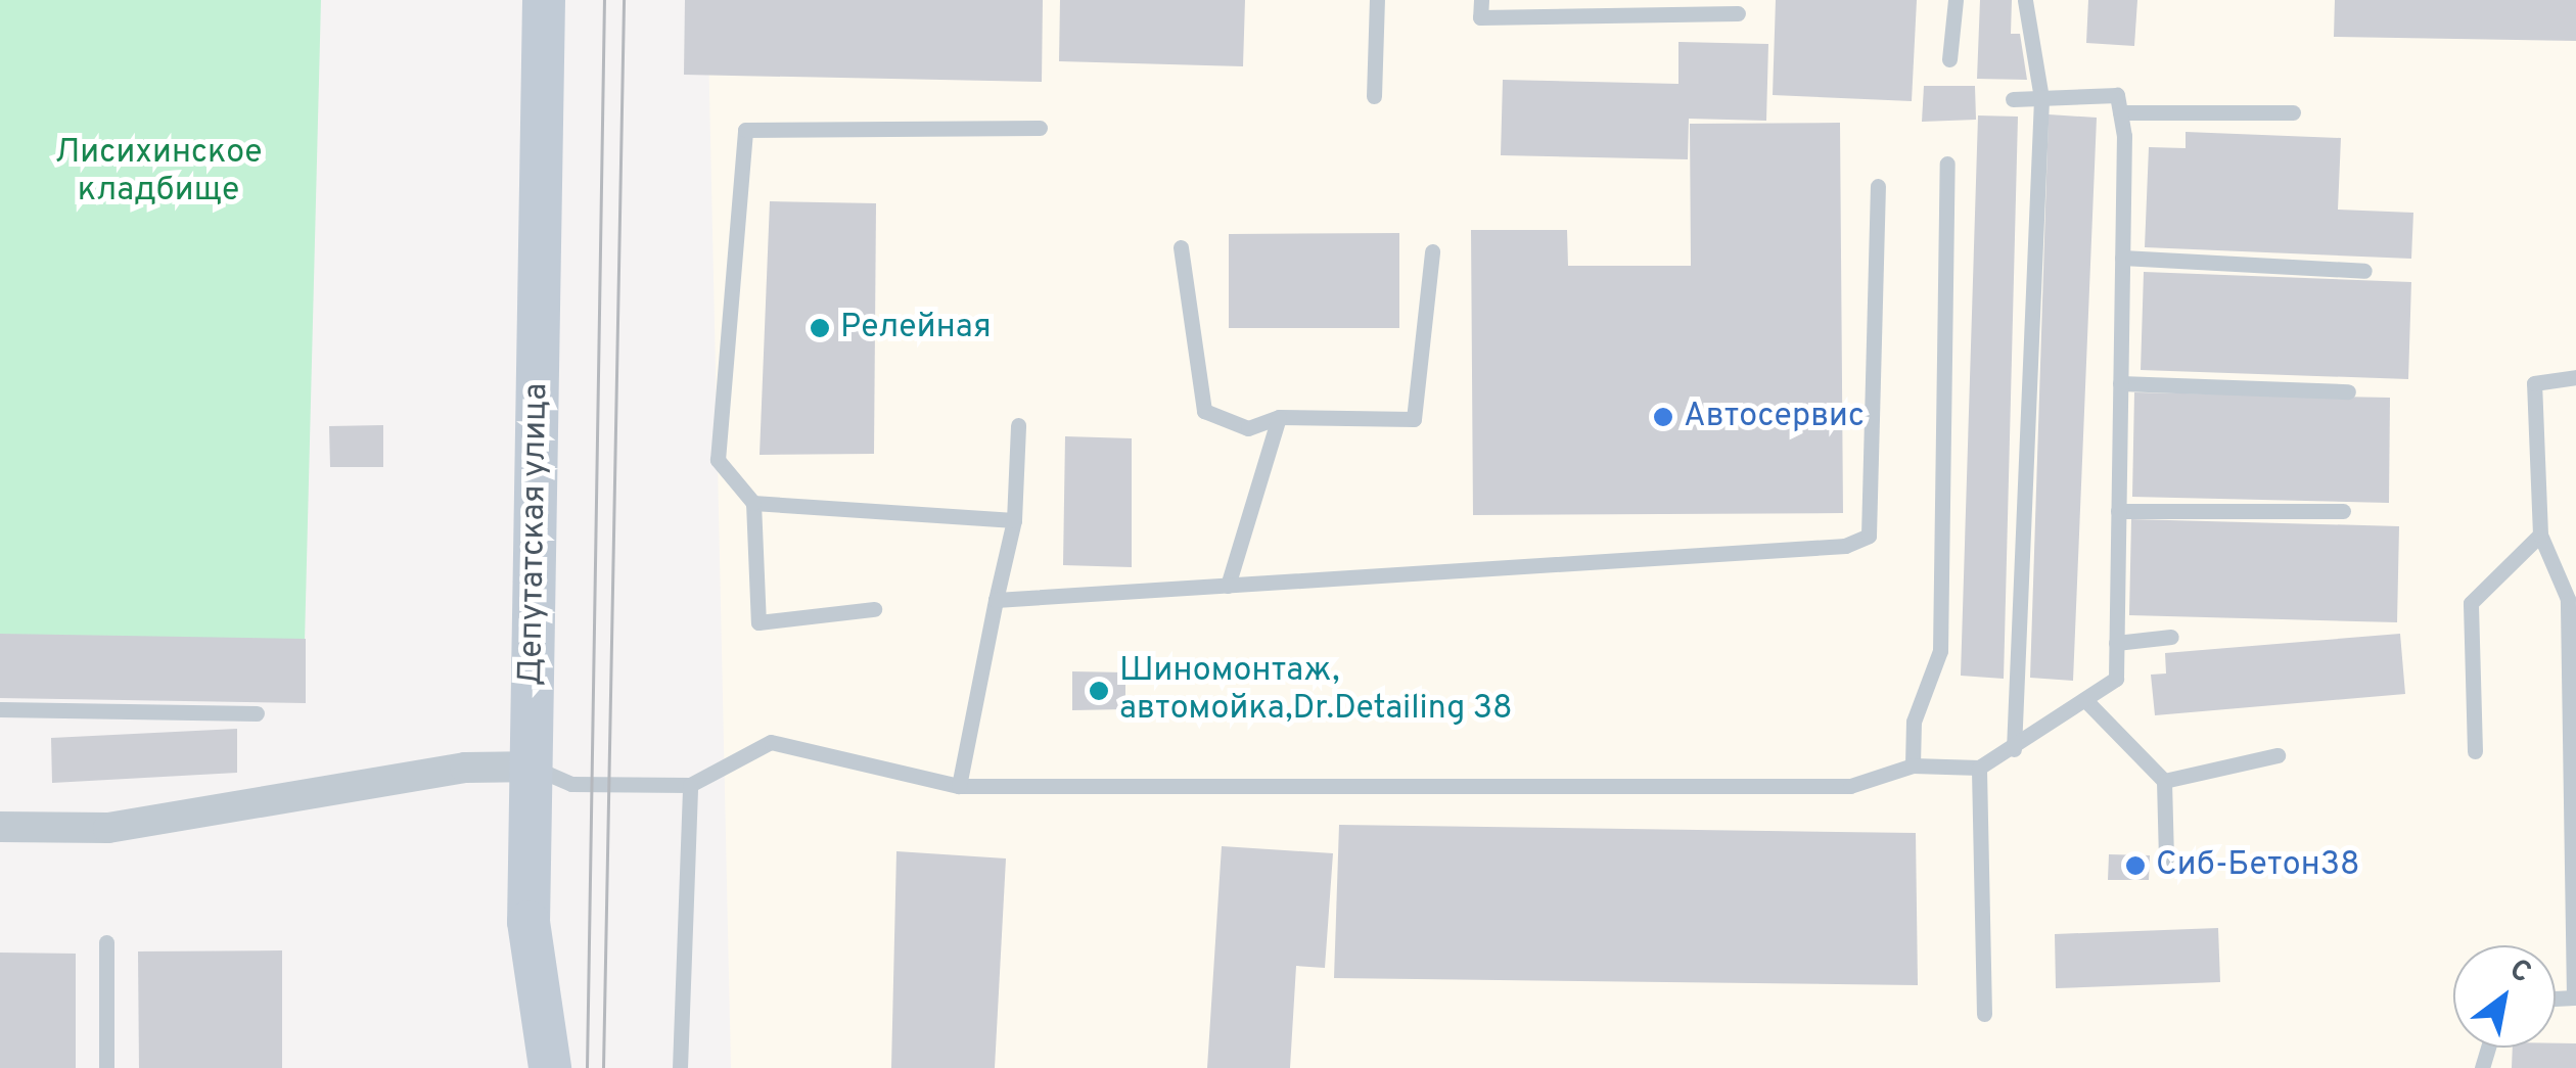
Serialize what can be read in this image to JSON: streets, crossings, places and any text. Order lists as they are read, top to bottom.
{
  "streets": {
    "main road": ["Депутатская улица"]
  },
  "parks": ["Лисихинское кладбище"],
  "places": [
    "Релейная",
    "Автосервис",
    "Шиномонтаж, автомойка,Dr.Detailing 38",
    "Сиб-Бетон38"
  ],
  "north": "top right"
}
